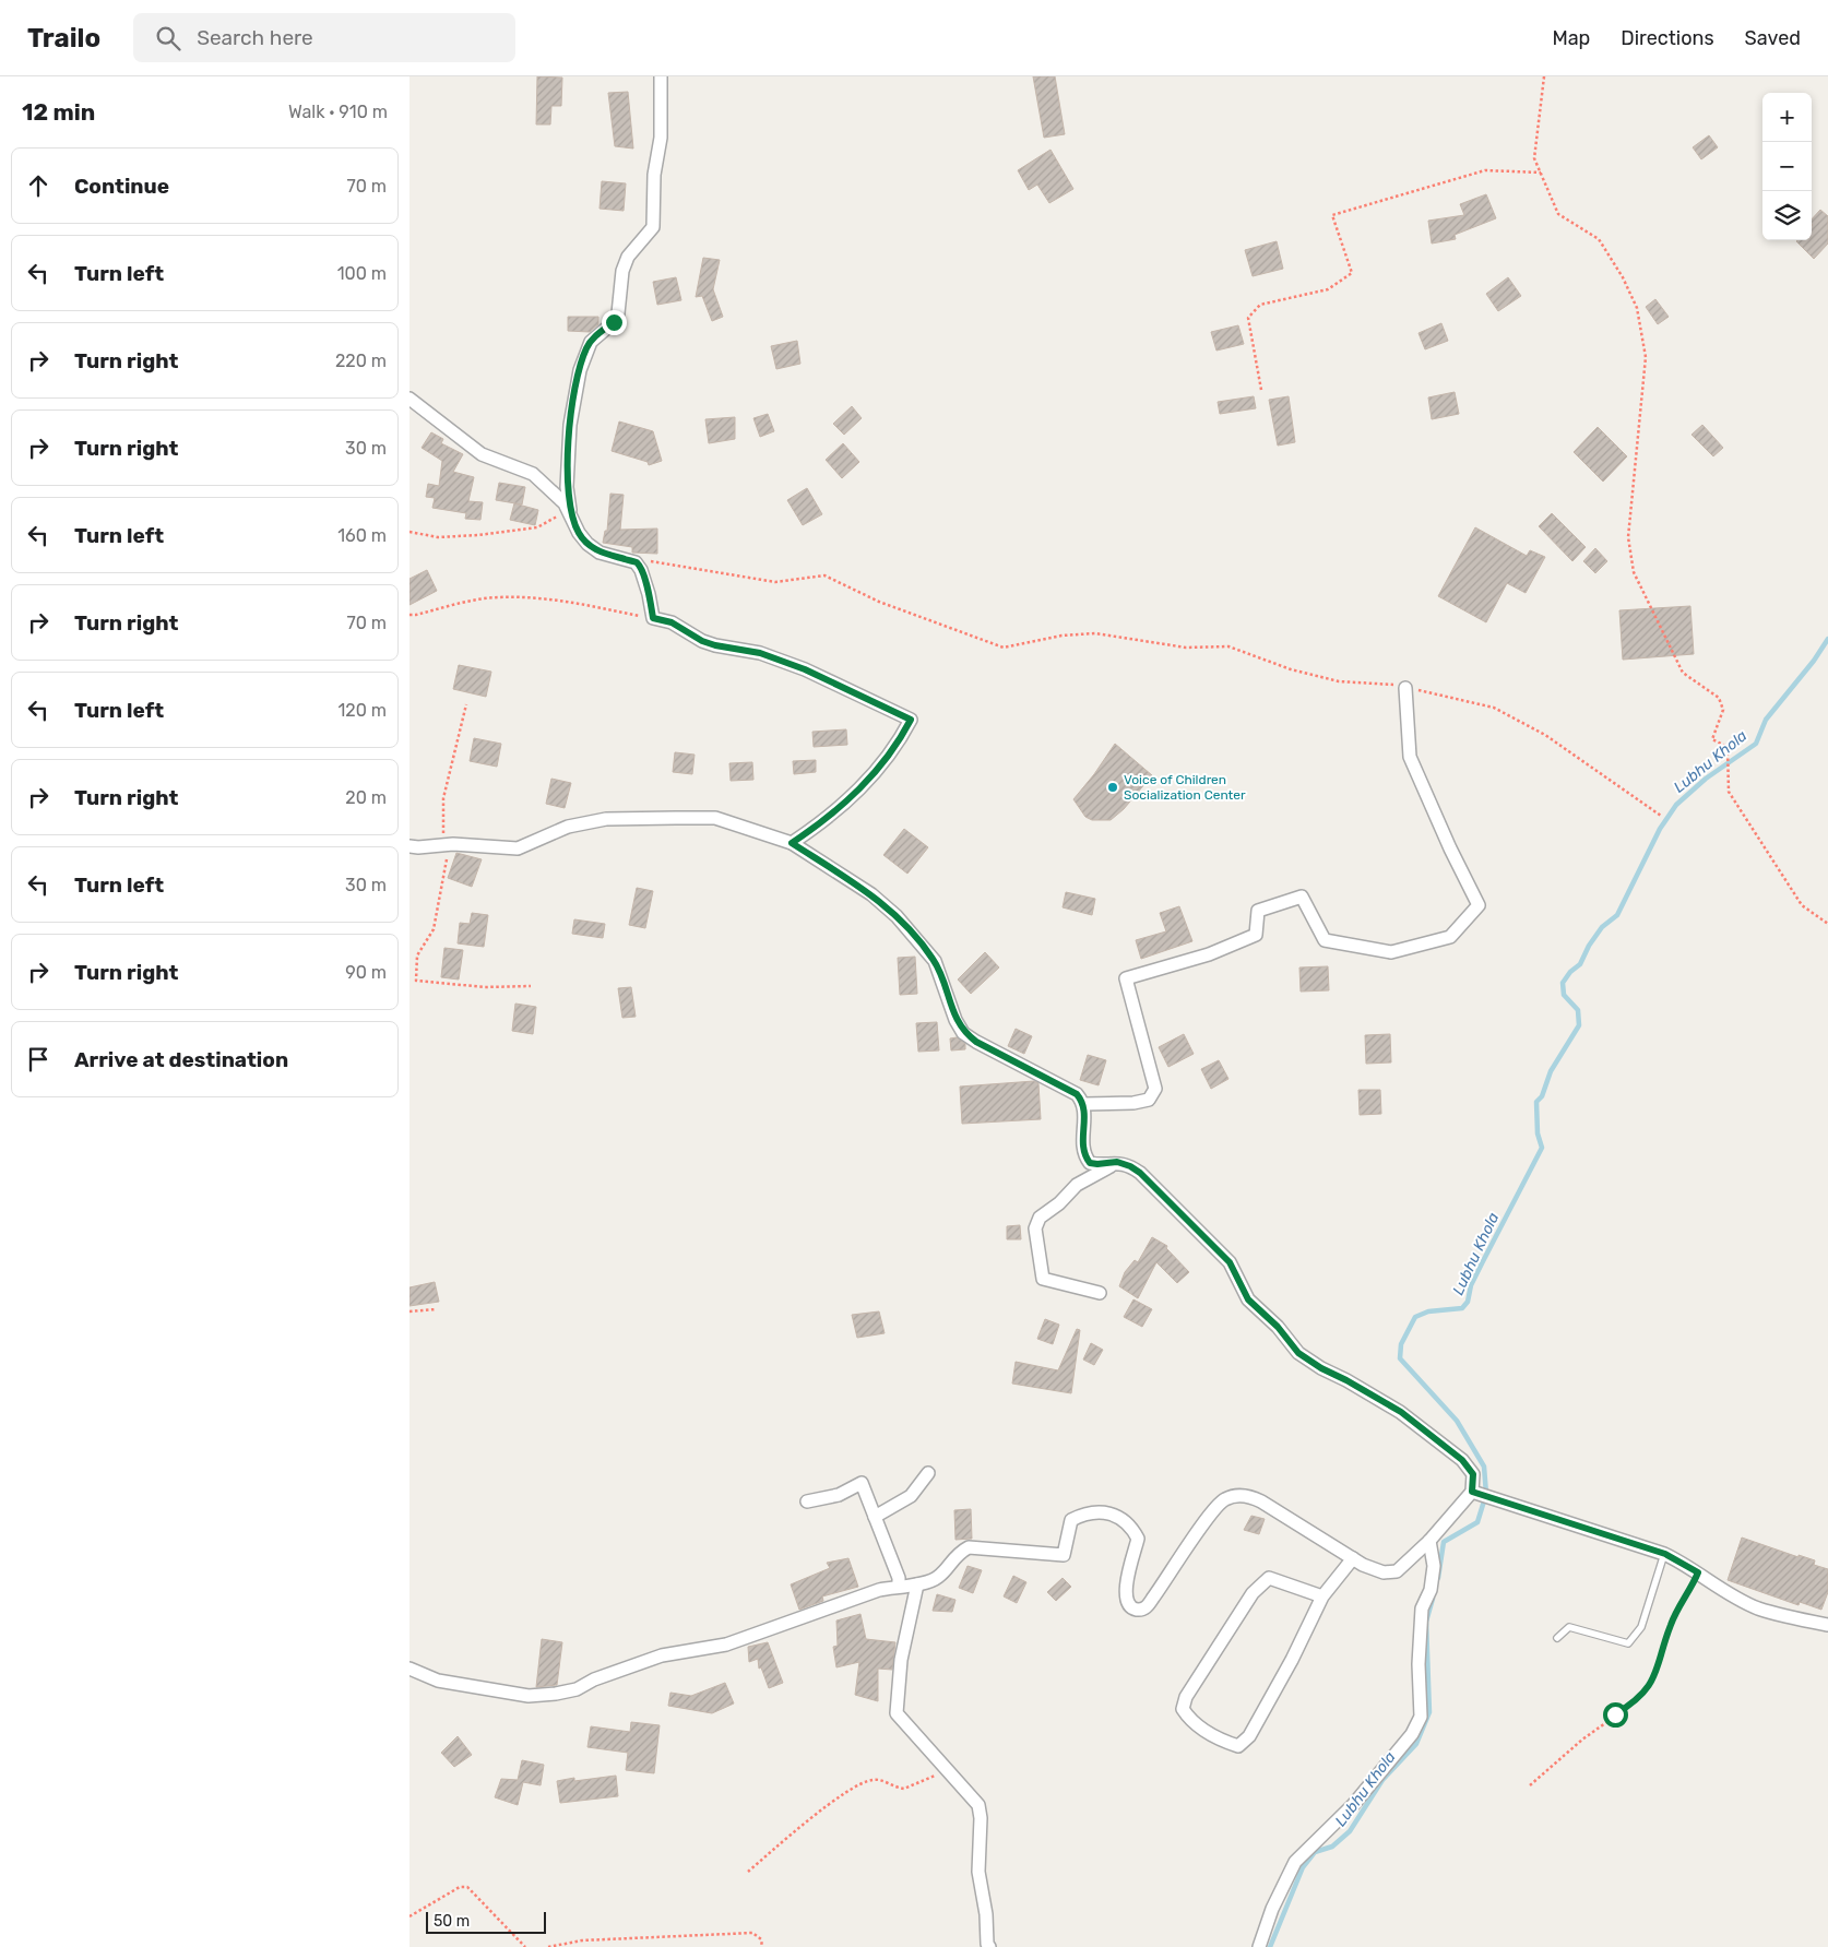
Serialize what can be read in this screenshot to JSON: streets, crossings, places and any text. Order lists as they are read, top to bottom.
{
  "water": ["Lubhu Khola"],
  "places": ["Voice of Children Socialization Center"],
  "scale_bar": "50 m",
  "page": {
    "header": "Trailo",
    "search": "Search here",
    "nav": ["Map", "Directions", "Saved"],
    "heading": ["12 min", "Walk · 910 m"],
    "map_buttons": ["+", "−"],
    "list": [
      ["Continue", "70 m"],
      ["Turn left", "100 m"],
      ["Turn right", "220 m"],
      ["Turn right", "30 m"],
      ["Turn left", "160 m"],
      ["Turn right", "70 m"],
      ["Turn left", "120 m"],
      ["Turn right", "20 m"],
      ["Turn left", "30 m"],
      ["Turn right", "90 m"],
      "Arrive at destination"
    ],
    "scale": "50 m"
  }
}
